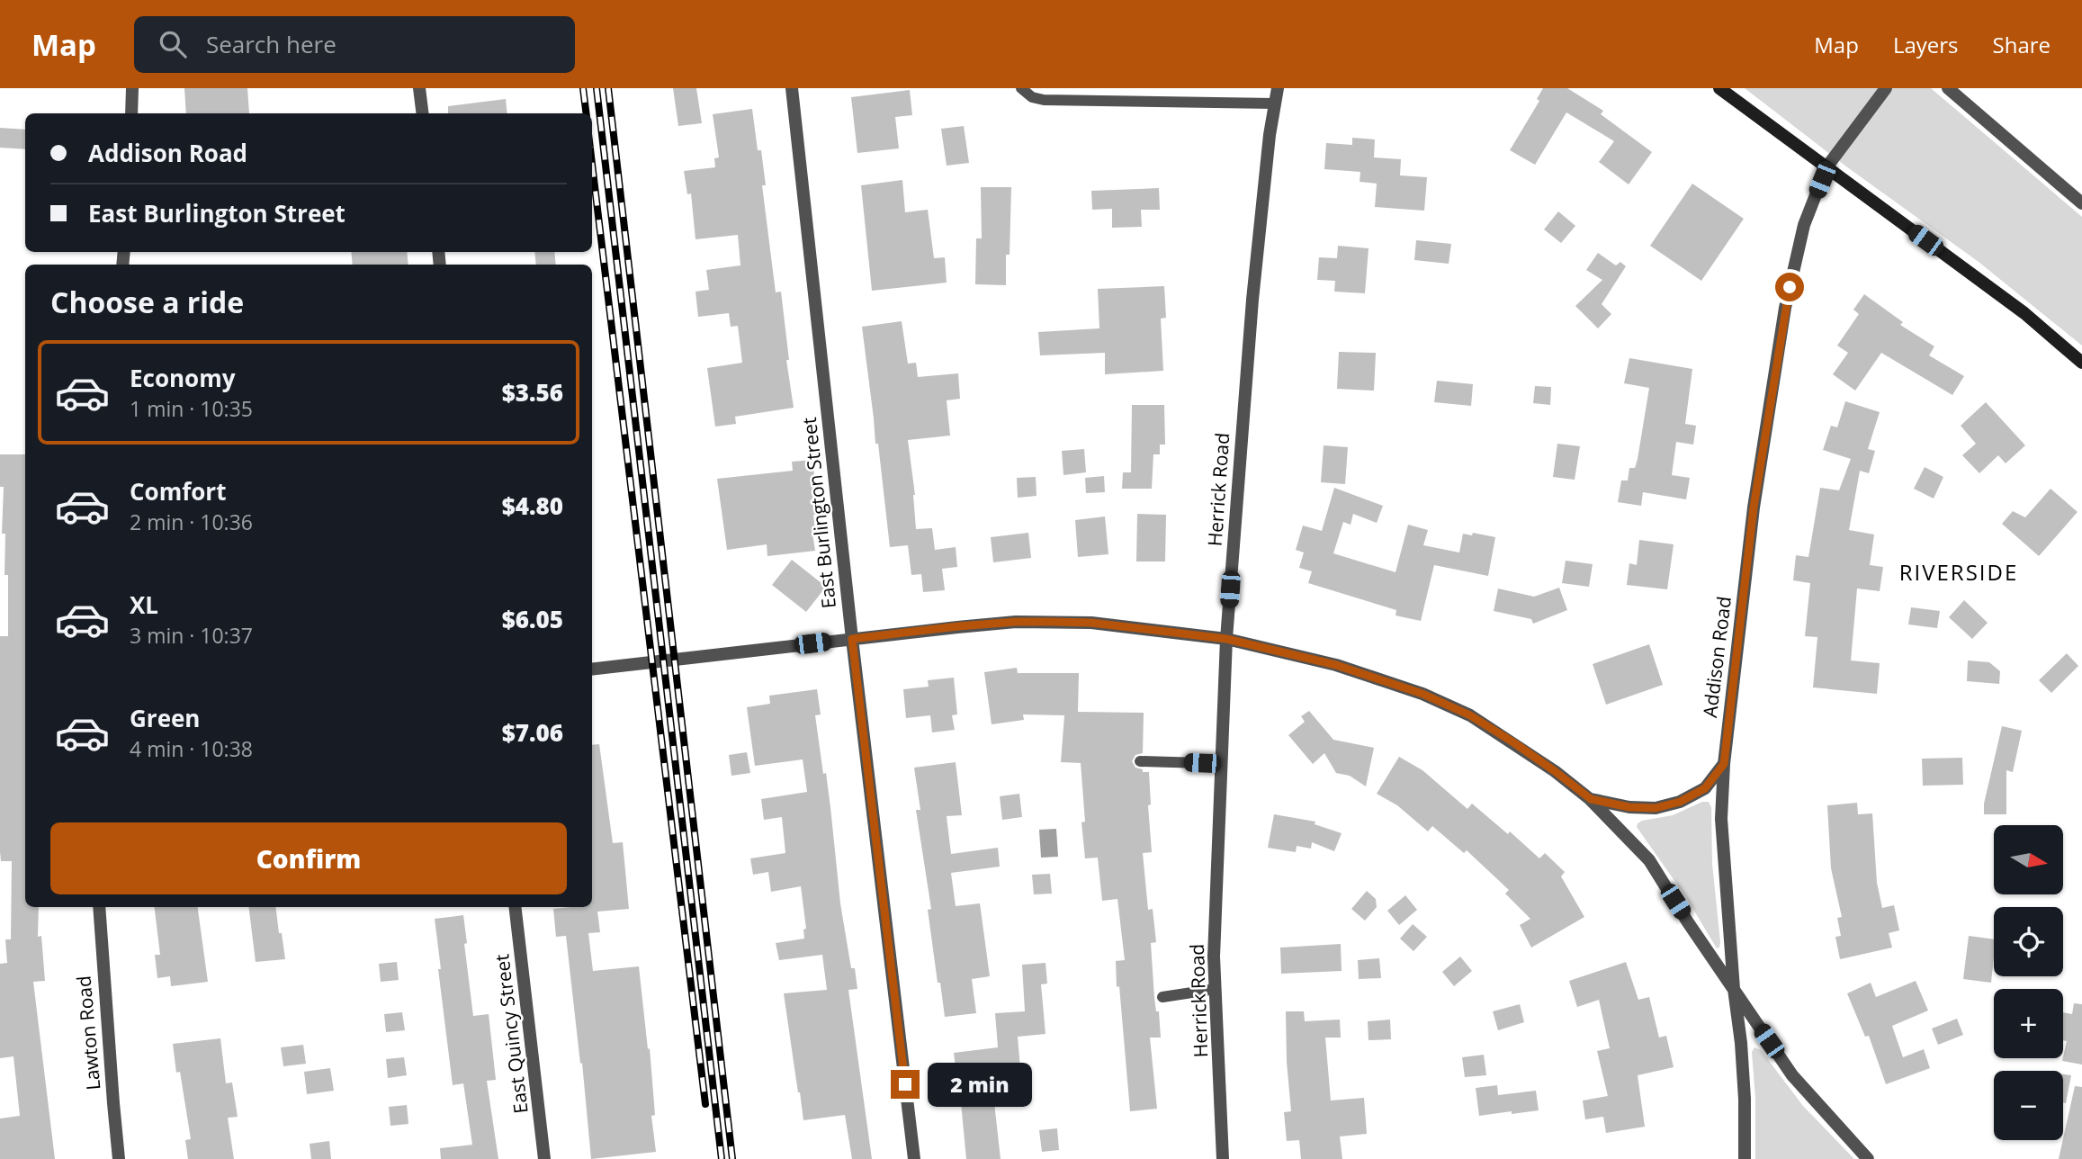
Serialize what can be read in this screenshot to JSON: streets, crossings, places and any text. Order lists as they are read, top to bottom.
{
  "streets": {
    "street": [
      "Herrick Road",
      "East Burlington Street",
      "Addison Road",
      "Lawton Road",
      "East Quincy Street"
    ]
  },
  "districts": ["RIVERSIDE"],
  "north": "right",
  "page": {
    "header": "Map",
    "search": "Search here",
    "nav": ["Map", "Layers", "Share"],
    "banner": ["Addison Road", "East Burlington Street"],
    "heading": "Choose a ride",
    "list": [
      {
        "name": "Economy",
        "note": "1 min · 10:35",
        "value": "$3.56"
      },
      {
        "name": "Comfort",
        "note": "2 min · 10:36",
        "value": "$4.80"
      },
      {
        "name": "XL",
        "note": "3 min · 10:37",
        "value": "$6.05"
      },
      {
        "name": "Green",
        "note": "4 min · 10:38",
        "value": "$7.06"
      }
    ],
    "buttons": "Confirm",
    "map_buttons": ["+", "−"],
    "bubble": "2 min"
  }
}
